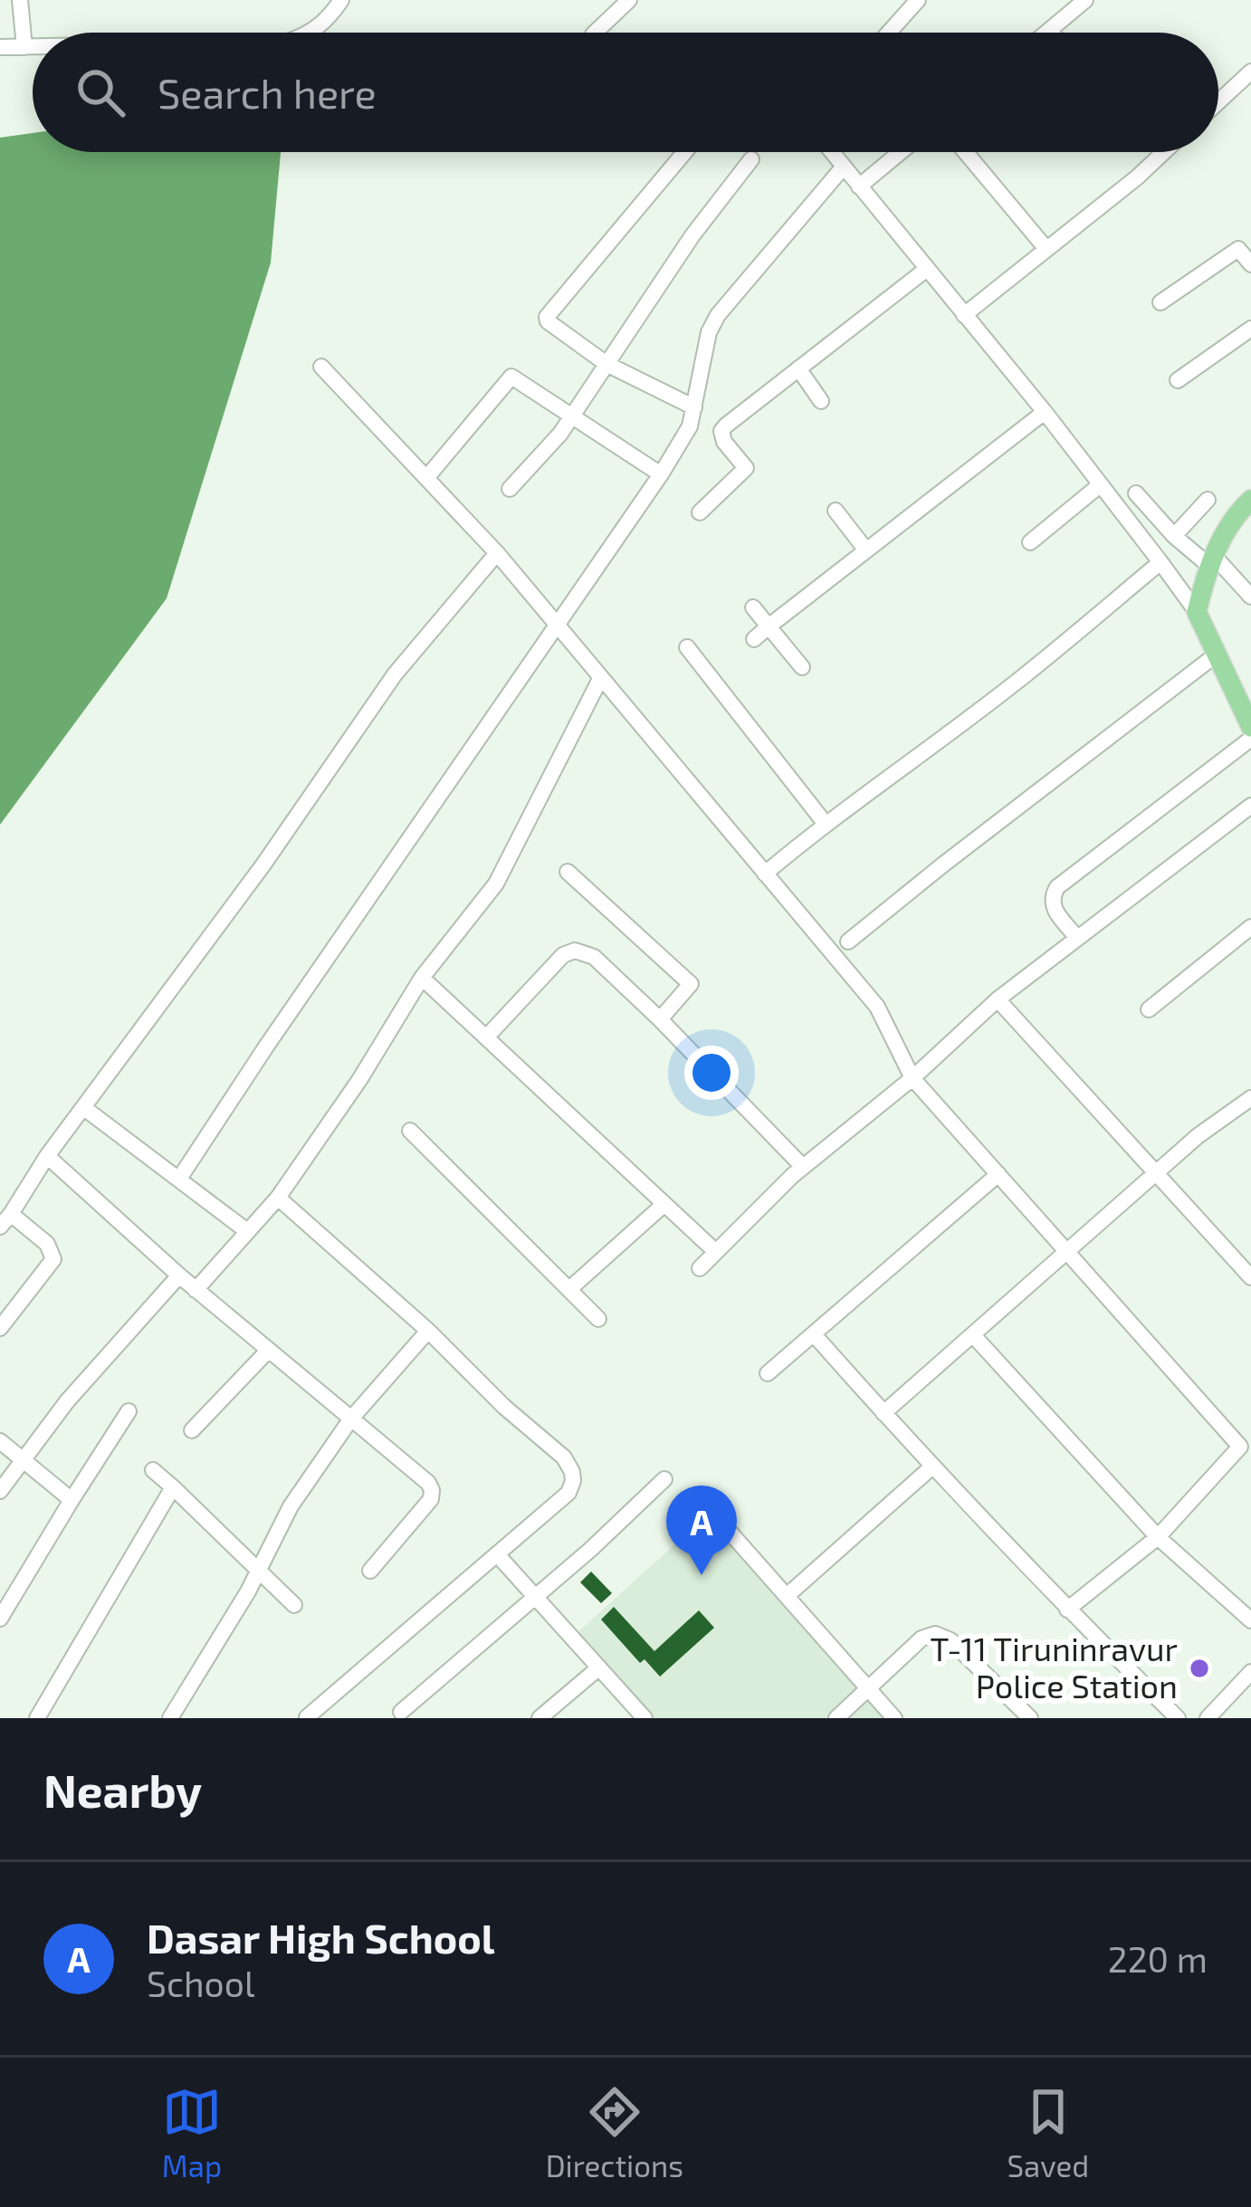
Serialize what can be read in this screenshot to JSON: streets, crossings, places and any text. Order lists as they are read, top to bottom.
{
  "places": ["T-11 Tiruninravur Police Station"],
  "page": {
    "search": "Search here",
    "pins": "A",
    "heading": "Nearby",
    "list": [
      {
        "mark": "A",
        "name": "Dasar High School",
        "note": "School",
        "value": "220 m"
      }
    ],
    "nav": ["Map", "Directions", "Saved"]
  }
}
